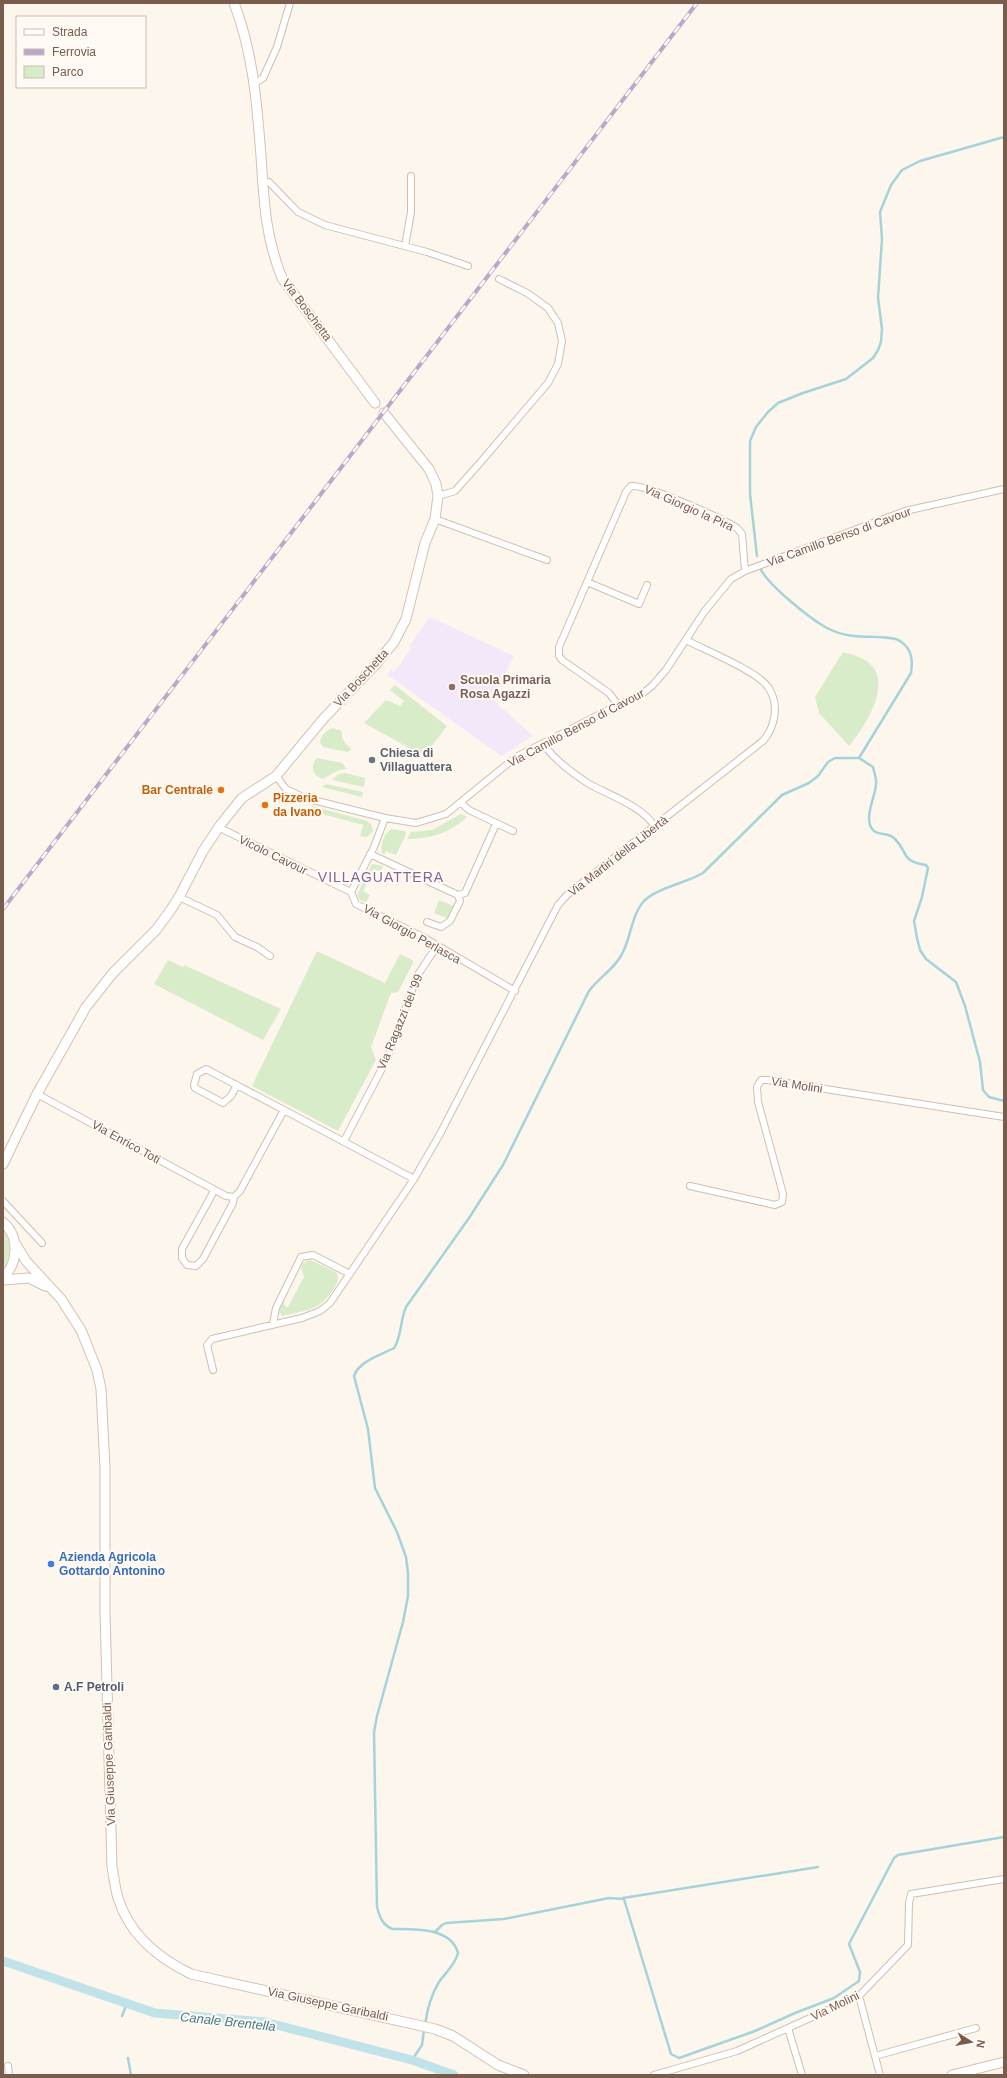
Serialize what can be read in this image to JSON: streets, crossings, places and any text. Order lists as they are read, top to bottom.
{
  "streets": {
    "street": [
      "Via Boschetta",
      "Via Giorgio la Pira",
      "Via Camillo Benso di Cavour",
      "Vicolo Cavour",
      "Via Martiri della Libertà",
      "Via Giorgio Perlasca",
      "Via Ragazzi del '99",
      "Via Molini",
      "Via Enrico Toti",
      "Via Giuseppe Garibaldi"
    ]
  },
  "crossings": [
    ["Via Boschetta", "Via Camillo Benso di Cavour"],
    ["Via Giorgio la Pira", "Via Camillo Benso di Cavour"],
    ["Via Camillo Benso di Cavour", "Via Martiri della Libertà"],
    ["Vicolo Cavour", "Via Giorgio Perlasca"],
    ["Via Martiri della Libertà", "Via Giorgio Perlasca"],
    ["Via Giorgio Perlasca", "Via Ragazzi del '99"]
  ],
  "districts": ["VILLAGUATTERA"],
  "water": ["Canale Brentella"],
  "places": [
    "Scuola Primaria Rosa Agazzi",
    "Chiesa di Villaguattera",
    "Bar Centrale",
    "Pizzeria da Ivano",
    "Azienda Agricola Gottardo Antonino",
    "A.F Petroli"
  ],
  "legend": ["Strada", "Ferrovia", "Parco"],
  "north": "right"
}
